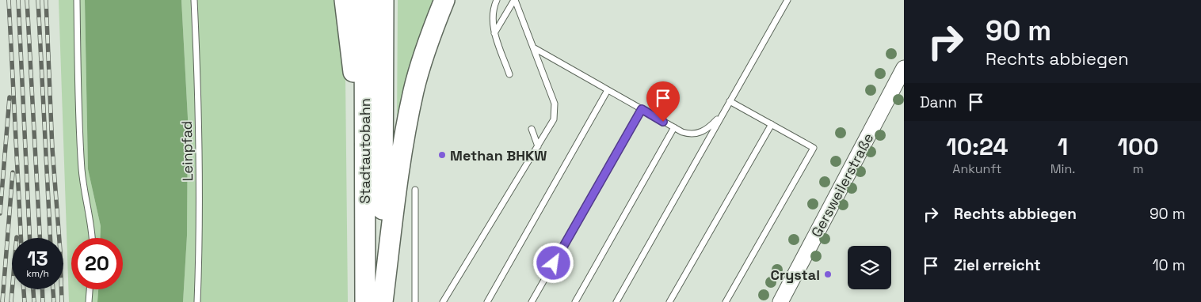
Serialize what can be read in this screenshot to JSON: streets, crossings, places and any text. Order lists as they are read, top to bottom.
{
  "streets": {
    "highway": ["Stadtautobahn"],
    "main road": ["Gersweilerstraße"],
    "lane": ["Leinpfad"]
  },
  "places": ["Methan BHKW", "Crystal"],
  "page": {
    "turn": ["90 m", "Rechts abbiegen"],
    "then": "Dann",
    "eta": [
      "10:24",
      "Ankunft",
      "1",
      "Min.",
      "100",
      "m"
    ],
    "list": [
      {
        "name": "Rechts abbiegen",
        "value": "90 m"
      },
      {
        "name": "Ziel erreicht",
        "value": "10 m"
      }
    ],
    "speed": "13 km/h",
    "limit": "20"
  }
}
